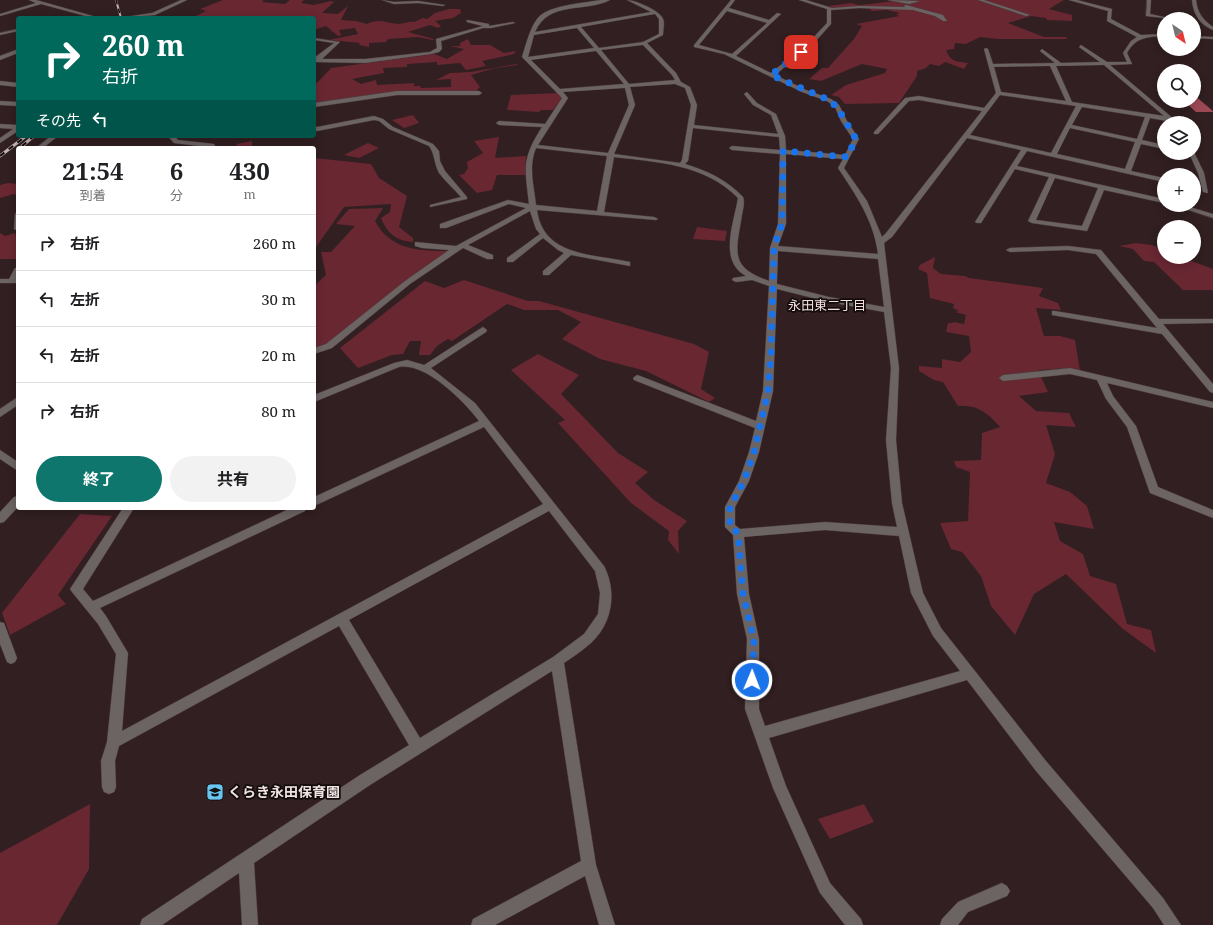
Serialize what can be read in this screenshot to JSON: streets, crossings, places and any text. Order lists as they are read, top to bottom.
{
  "districts": ["永田東二丁目"],
  "places": {
    "school or university": ["くらき永田保育園"]
  },
  "north": "bottom right",
  "page": {
    "map_buttons": ["+", "−"],
    "turn": ["260 m", "右折"],
    "then": "その先",
    "eta": [
      "21:54",
      "到着",
      "6",
      "分",
      "430",
      "m"
    ],
    "list": [
      {
        "name": "右折",
        "value": "260 m"
      },
      {
        "name": "左折",
        "value": "30 m"
      },
      {
        "name": "左折",
        "value": "20 m"
      },
      {
        "name": "右折",
        "value": "80 m"
      }
    ],
    "buttons": ["終了", "共有"]
  }
}
